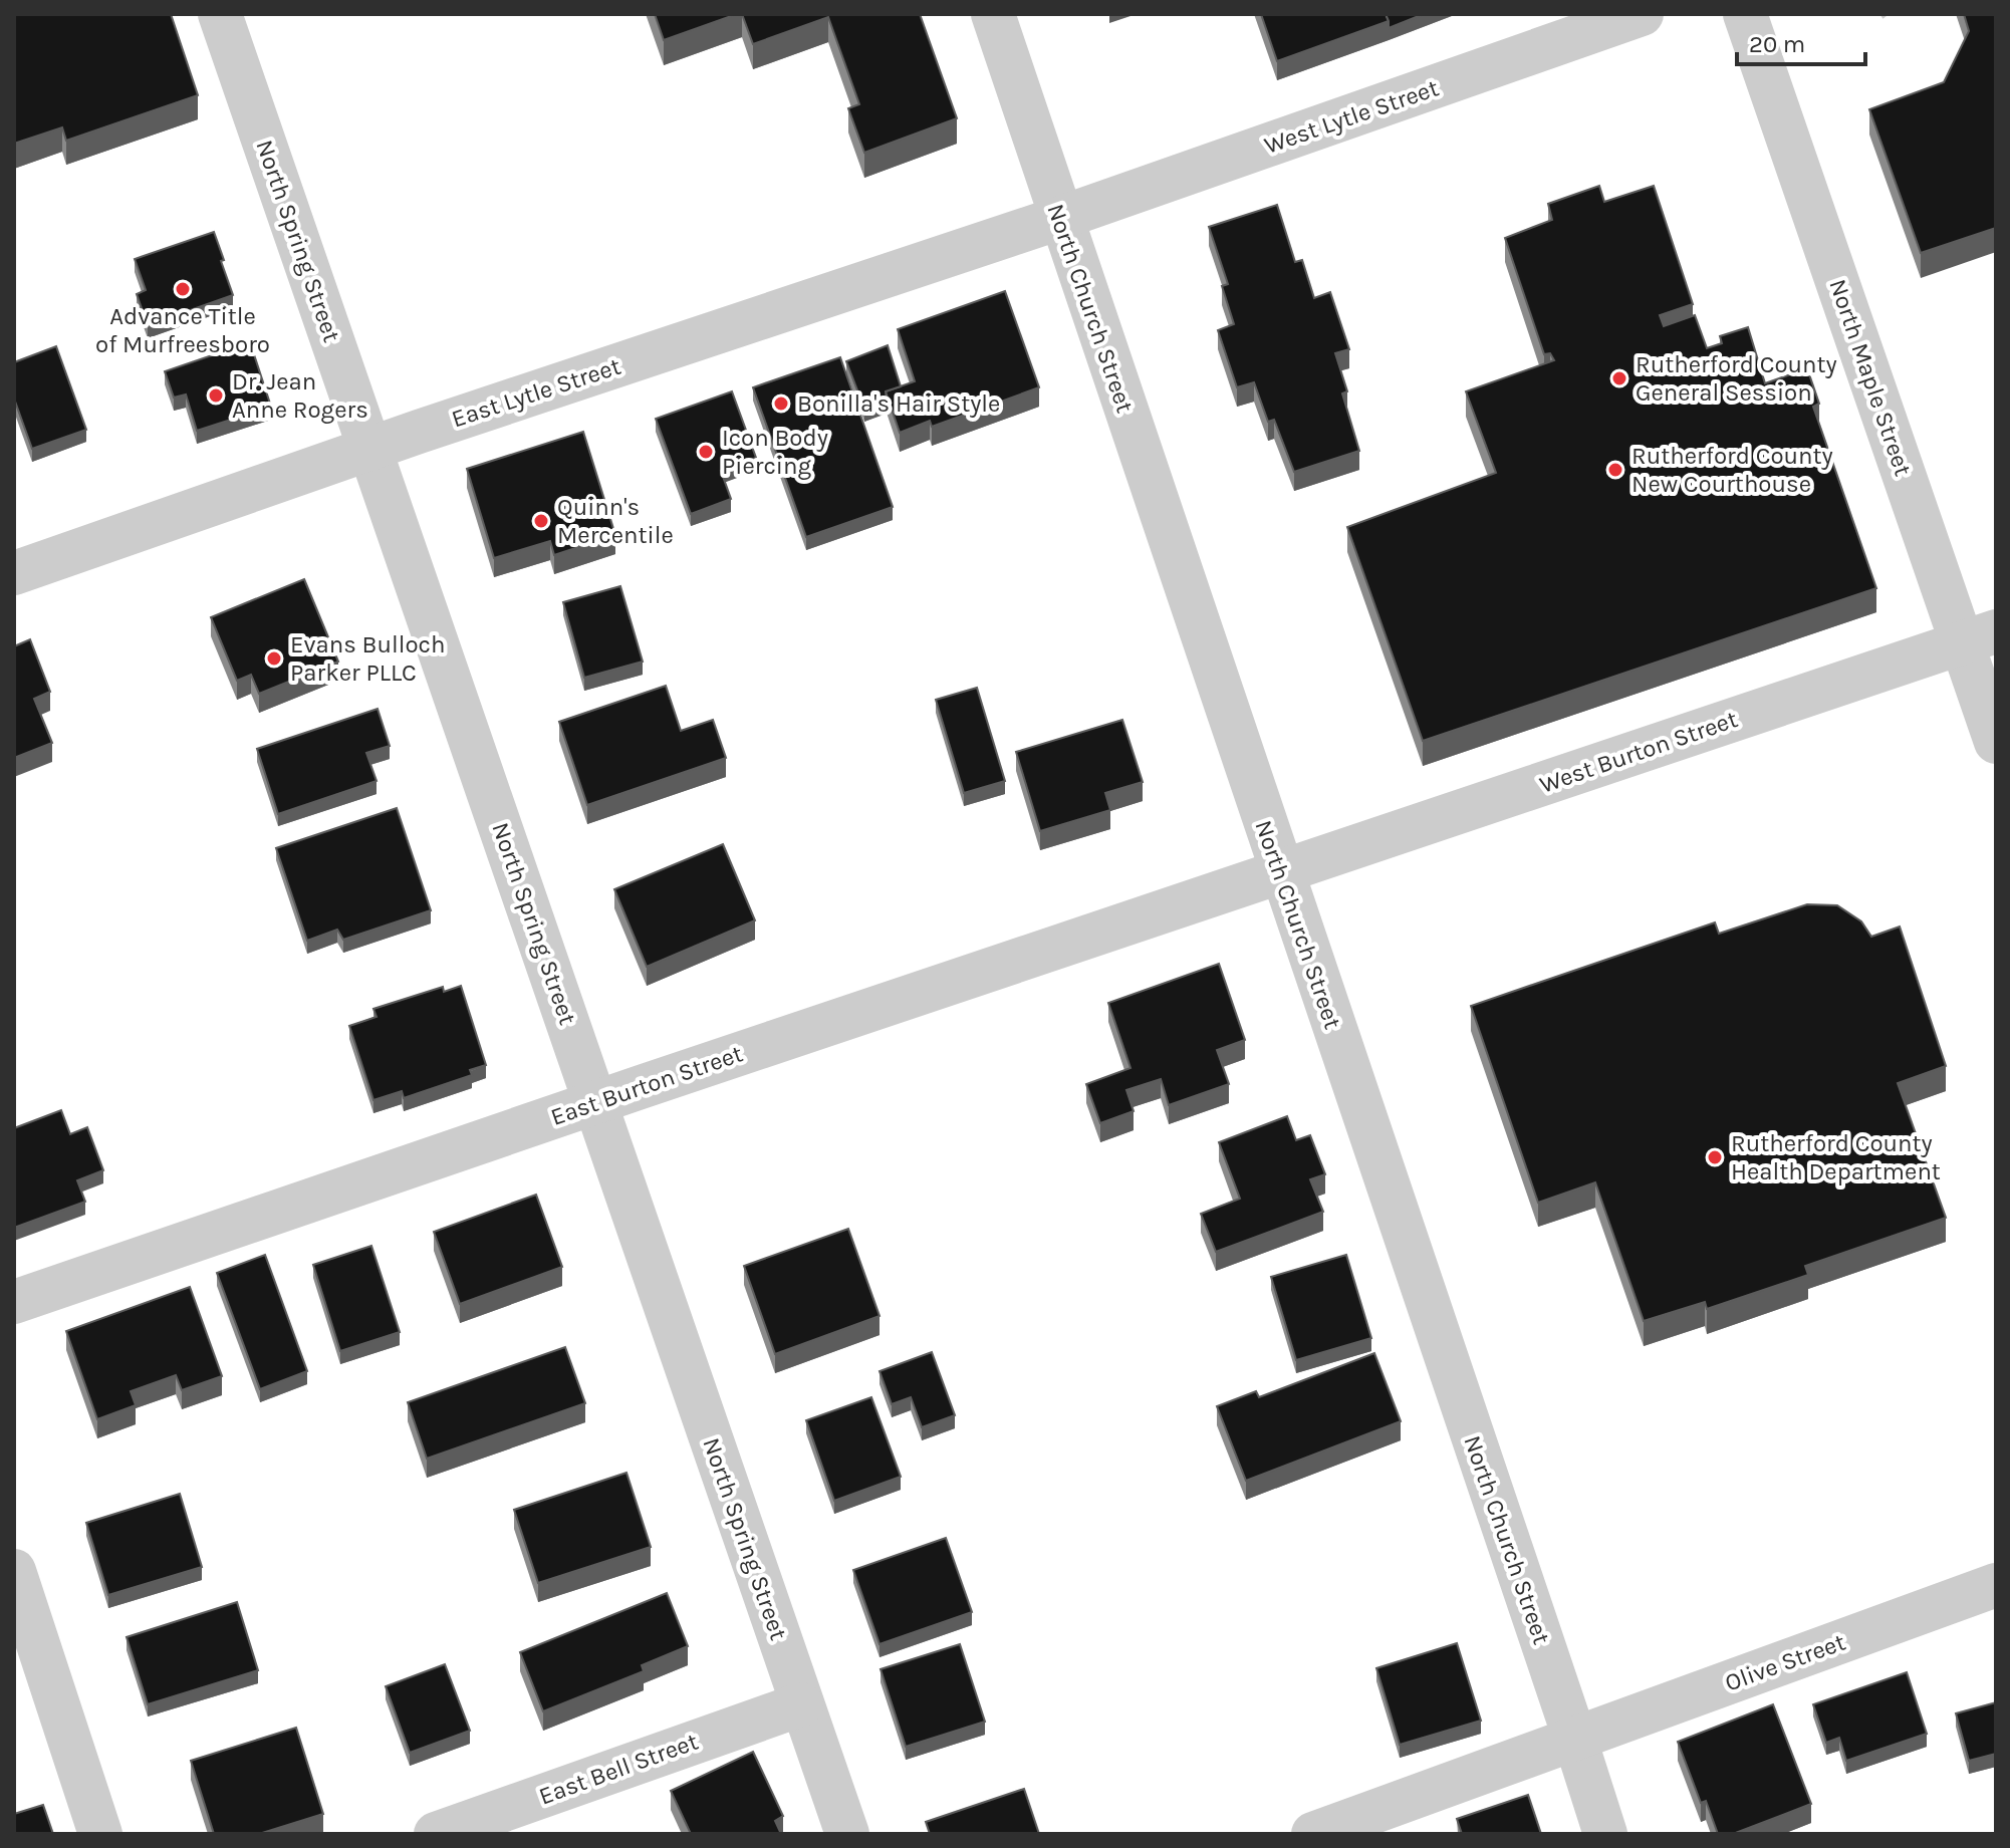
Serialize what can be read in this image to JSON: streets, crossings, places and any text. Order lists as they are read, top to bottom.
{
  "streets": {
    "street": [
      "West Lytle Street",
      "North Spring Street",
      "North Church Street",
      "North Maple Street",
      "East Lytle Street",
      "West Burton Street",
      "East Burton Street",
      "Olive Street",
      "East Bell Street"
    ]
  },
  "crossings": [
    ["West Lytle Street", "North Church Street"],
    ["West Lytle Street", "East Lytle Street"],
    ["North Spring Street", "East Lytle Street"],
    ["North Spring Street", "East Burton Street"],
    ["North Spring Street", "East Bell Street"],
    ["North Church Street", "East Lytle Street"],
    ["North Church Street", "West Burton Street"],
    ["North Church Street", "East Burton Street"],
    ["North Church Street", "Olive Street"],
    ["North Maple Street", "West Burton Street"],
    ["West Burton Street", "East Burton Street"]
  ],
  "places": [
    "Advance Title of Murfreesboro",
    "Rutherford County General Session",
    "Dr. Jean Anne Rogers",
    "Bonilla's Hair Style",
    "Icon Body Piercing",
    "Rutherford County New Courthouse",
    "Quinn's Mercentile",
    "Evans Bulloch Parker PLLC",
    "Rutherford County Health Department"
  ],
  "scale_bar": "20 m"
}
